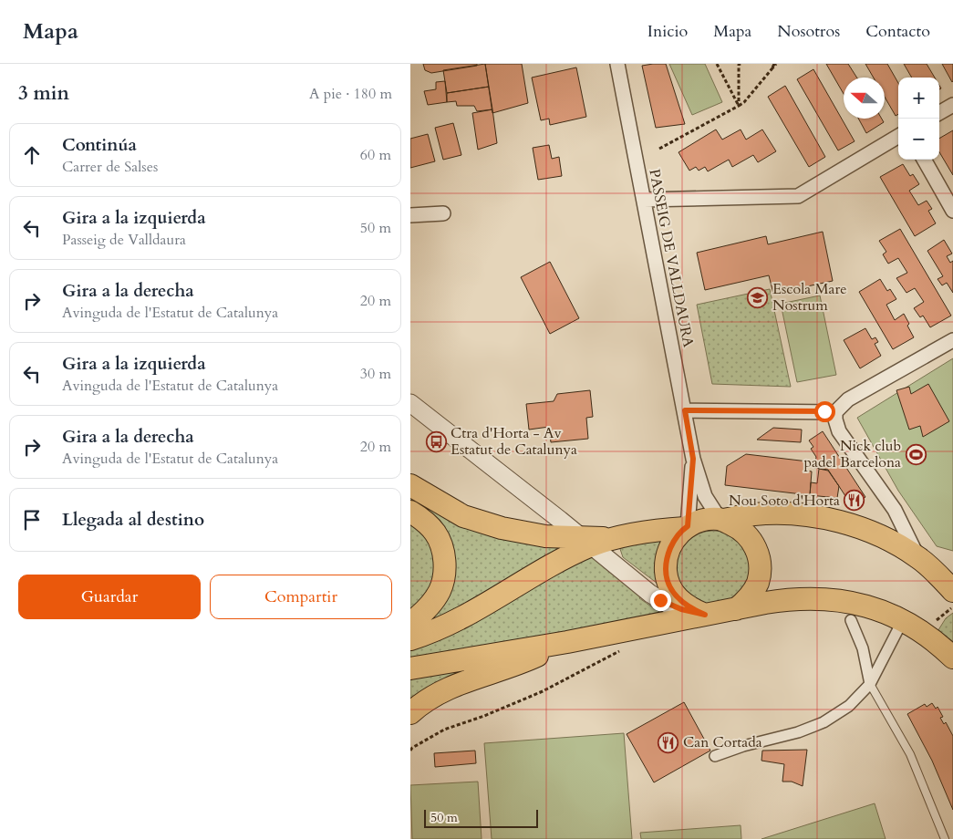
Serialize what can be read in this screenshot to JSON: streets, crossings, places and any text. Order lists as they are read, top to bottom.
{
  "streets": {
    "street": ["PASSEIG DE VALLDAURA"]
  },
  "places": {
    "school or university": ["Escola Mare Nostrum"],
    "bus stop": ["Ctra d'Horta - Av Estatut de Catalunya"],
    "sports": ["Nick club padel Barcelona"],
    "restaurant": ["Nou Soto d'Horta", "Can Cortada"]
  },
  "scale_bar": "50 m",
  "north": "left",
  "page": {
    "header": "Mapa",
    "nav": [
      "Inicio",
      "Mapa",
      "Nosotros",
      "Contacto"
    ],
    "heading": ["3 min", "A pie · 180 m"],
    "map_buttons": ["+", "−"],
    "list": [
      ["Continúa", "Carrer de Salses", "60 m"],
      ["Gira a la izquierda", "Passeig de Valldaura", "50 m"],
      ["Gira a la derecha", "Avinguda de l'Estatut de Catalunya", "20 m"],
      ["Gira a la izquierda", "Avinguda de l'Estatut de Catalunya", "30 m"],
      ["Gira a la derecha", "Avinguda de l'Estatut de Catalunya", "20 m"],
      "Llegada al destino"
    ],
    "buttons": ["Guardar", "Compartir"],
    "scale": "50 m"
  }
}
